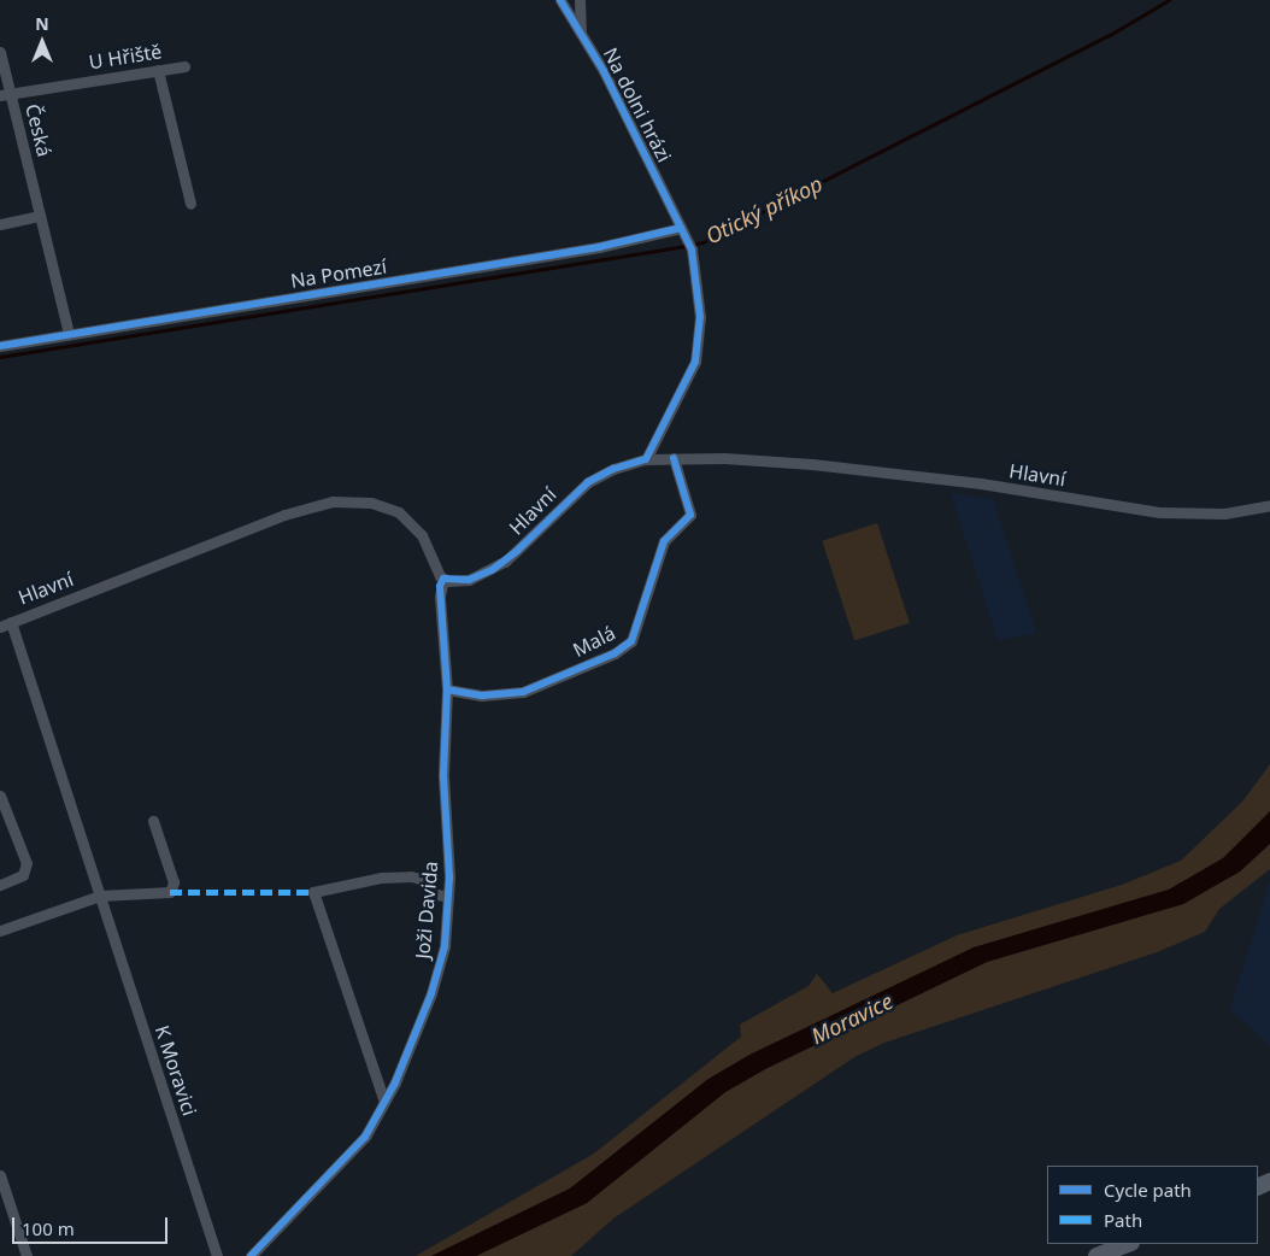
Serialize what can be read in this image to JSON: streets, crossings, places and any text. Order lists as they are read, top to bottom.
{
  "streets": {
    "street": [
      "U Hřiště",
      "Na dolni hrázi",
      "Česká",
      "Na Pomezí",
      "Hlavní",
      "Malá",
      "Joži Davida",
      "K Moravici"
    ]
  },
  "crossings": [
    ["U Hřiště", "Česká"],
    ["Na dolni hrázi", "Na Pomezí"],
    ["Na dolni hrázi", "Hlavní"],
    ["Česká", "Na Pomezí"],
    ["Hlavní", "Malá"],
    ["Hlavní", "Joži Davida"],
    ["Malá", "Joži Davida"]
  ],
  "water": ["Otický příkop", "Moravice"],
  "legend": ["Cycle path", "Path"],
  "scale_bar": "100 m",
  "north": "top"
}
